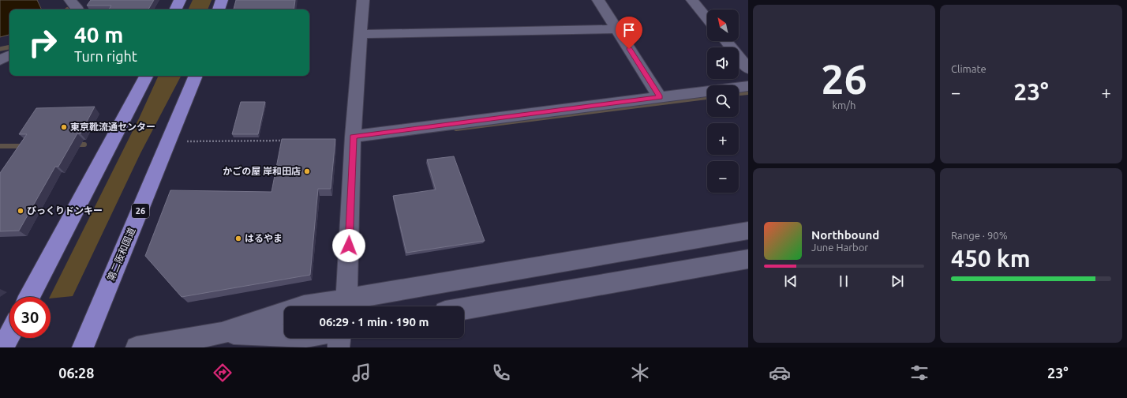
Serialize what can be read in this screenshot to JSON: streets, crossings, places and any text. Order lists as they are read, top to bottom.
{
  "streets": {
    "highway": ["26", "第二阪和国道"]
  },
  "places": [
    "東京靴流通センター",
    "かごの屋 岸和田店",
    "びっくりドンキー",
    "はるやま"
  ],
  "north": "top left",
  "page": {
    "tile": [
      ["26", "km/h"],
      "Climate",
      ["Range · 90%", "450 km"]
    ],
    "map_buttons": ["+", "−"],
    "turn": ["40 m", "Turn right"],
    "heat": ["−", "23°", "+"],
    "song": ["Northbound", "June Harbor"],
    "limit": "30",
    "trip": "06:29 · 1 min · 190 m",
    "tabs": ["06:28", "23°"]
  }
}
